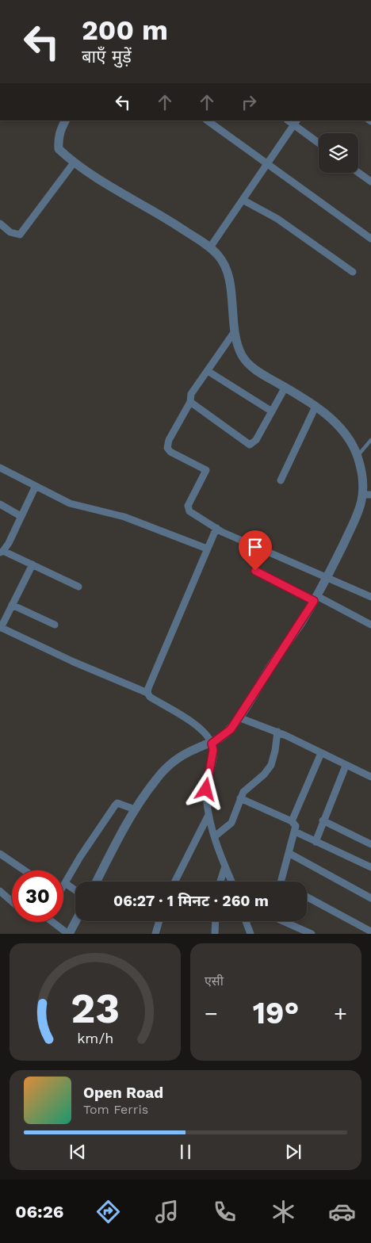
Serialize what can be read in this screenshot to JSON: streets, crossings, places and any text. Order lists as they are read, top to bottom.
{
  "page": {
    "turn": ["200 m", "बाएँ मुड़ें"],
    "limit": "30",
    "trip": "06:27 · 1 मिनट · 260 m",
    "tile": "एसी",
    "heat": ["−", "19°", "+"],
    "song": ["Open Road", "Tom Ferris"],
    "tabs": "06:26",
    "gauge": ["23", "km/h"]
  }
}
